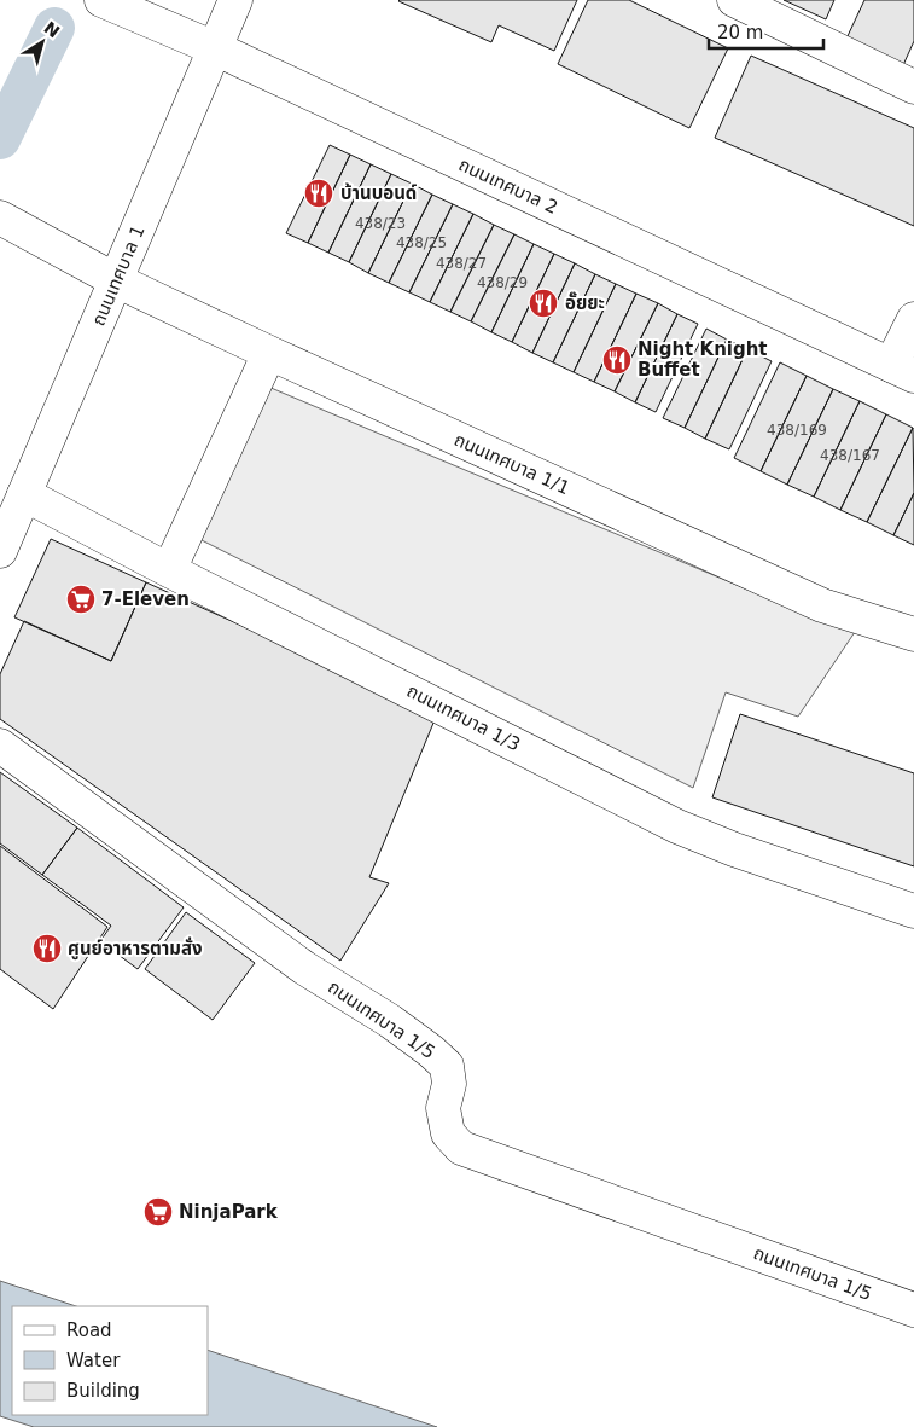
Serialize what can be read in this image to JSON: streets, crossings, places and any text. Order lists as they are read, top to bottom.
{
  "streets": {
    "street": [
      "ถนนเทศบาล 2",
      "ถนนเทศบาล 1",
      "ถนนเทศบาล 1/1",
      "ถนนเทศบาล 1/3",
      "ถนนเทศบาล 1/5"
    ]
  },
  "crossings": [
    ["ถนนเทศบาล 2", "ถนนเทศบาล 1"],
    ["ถนนเทศบาล 1", "ถนนเทศบาล 1/1"],
    ["ถนนเทศบาล 1", "ถนนเทศบาล 1/3"]
  ],
  "places": {
    "restaurant": [
      "บ้านบอนด์",
      "อั๊ยยะ",
      "Night Knight Buffet",
      "ศูนย์อาหารตามสั่ง"
    ],
    "supermarket": ["7-Eleven", "NinjaPark"]
  },
  "house_numbers": [
    "438/23",
    "438/25",
    "438/27",
    "438/29",
    "438/169",
    "438/167"
  ],
  "legend": ["Road", "Water", "Building"],
  "scale_bar": "20 m",
  "north": "top right"
}
